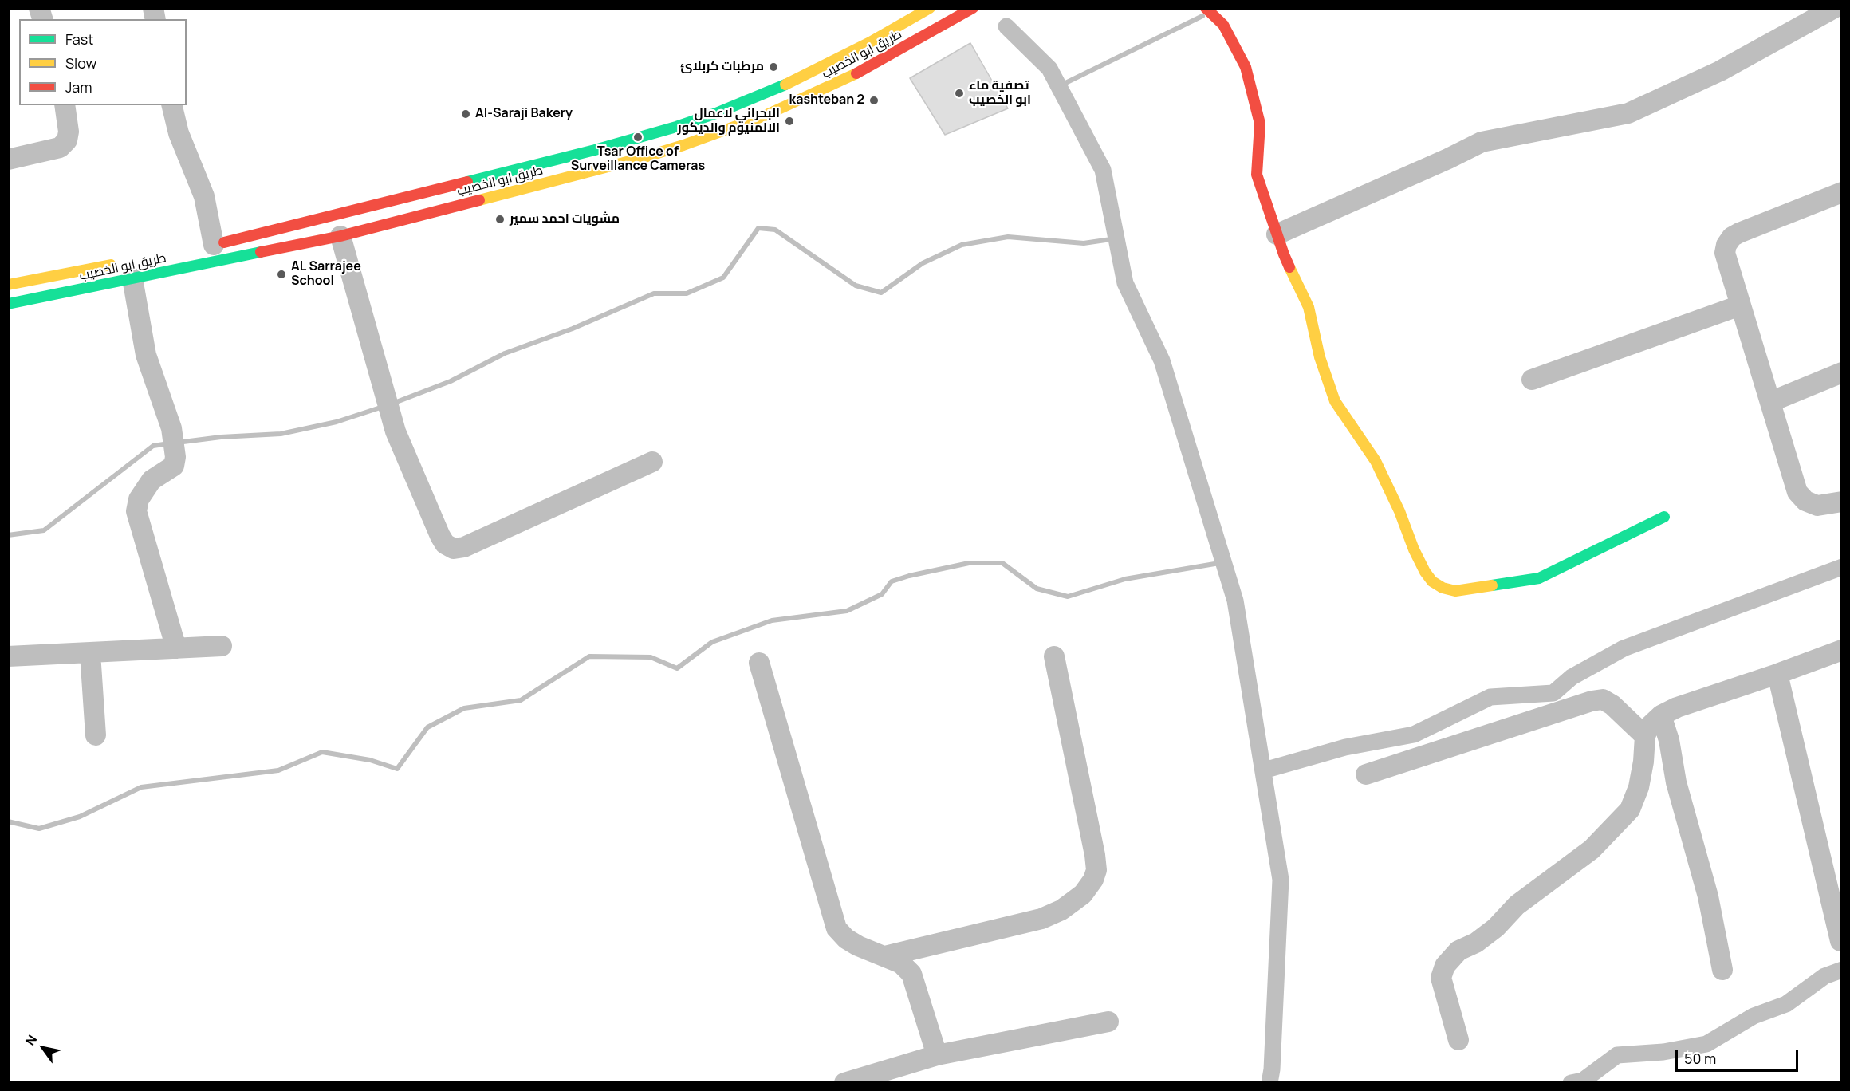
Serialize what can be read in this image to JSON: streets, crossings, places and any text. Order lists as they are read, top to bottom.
{
  "streets": {
    "main road": ["طريق ابو الخصيب"]
  },
  "places": [
    "مرطبات كربلائ",
    "تصفية ماء ابو الخصيب",
    "kashteban 2",
    "Al-Saraji Bakery",
    "البحراني لاعمال الالمنيوم والديكور",
    "Tsar Office of Surveillance Cameras",
    "مشويات احمد سمير",
    "AL Sarrajee School"
  ],
  "legend": ["Fast", "Slow", "Jam"],
  "scale_bar": "50 m",
  "north": "top left"
}
